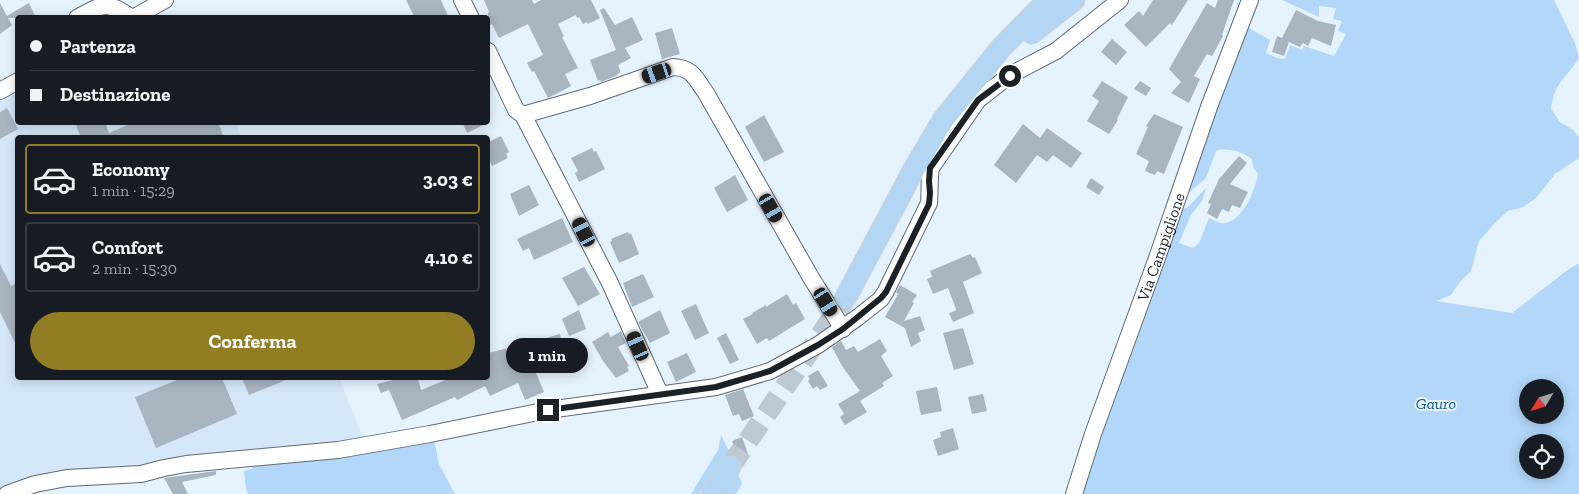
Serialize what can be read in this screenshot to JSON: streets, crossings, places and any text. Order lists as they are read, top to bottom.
{
  "streets": {
    "street": ["Via Campiglione"]
  },
  "parks": ["Gauro"],
  "north": "bottom left",
  "page": {
    "banner": ["Partenza", "Destinazione"],
    "list": [
      {
        "name": "Economy",
        "note": "1 min · 15:29",
        "value": "3.03 €"
      },
      {
        "name": "Comfort",
        "note": "2 min · 15:30",
        "value": "4.10 €"
      }
    ],
    "buttons": "Conferma",
    "bubble": "1 min"
  }
}
